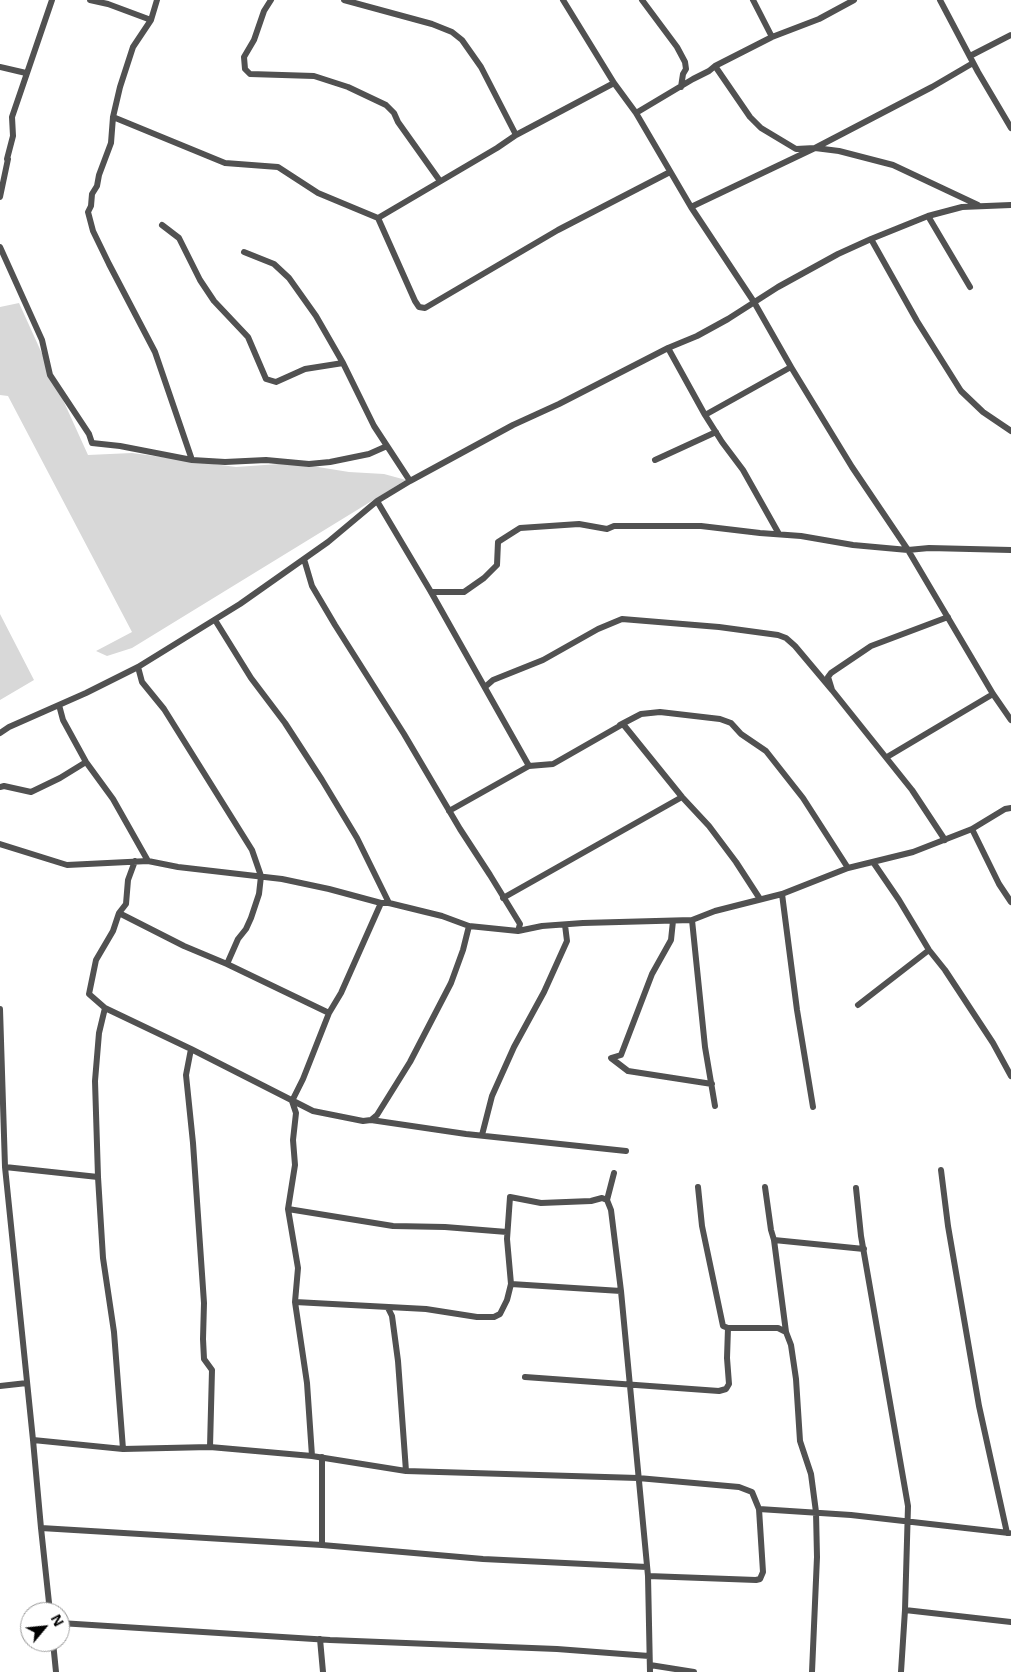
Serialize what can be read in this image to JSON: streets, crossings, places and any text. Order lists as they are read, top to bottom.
{
  "north": "top right"
}
